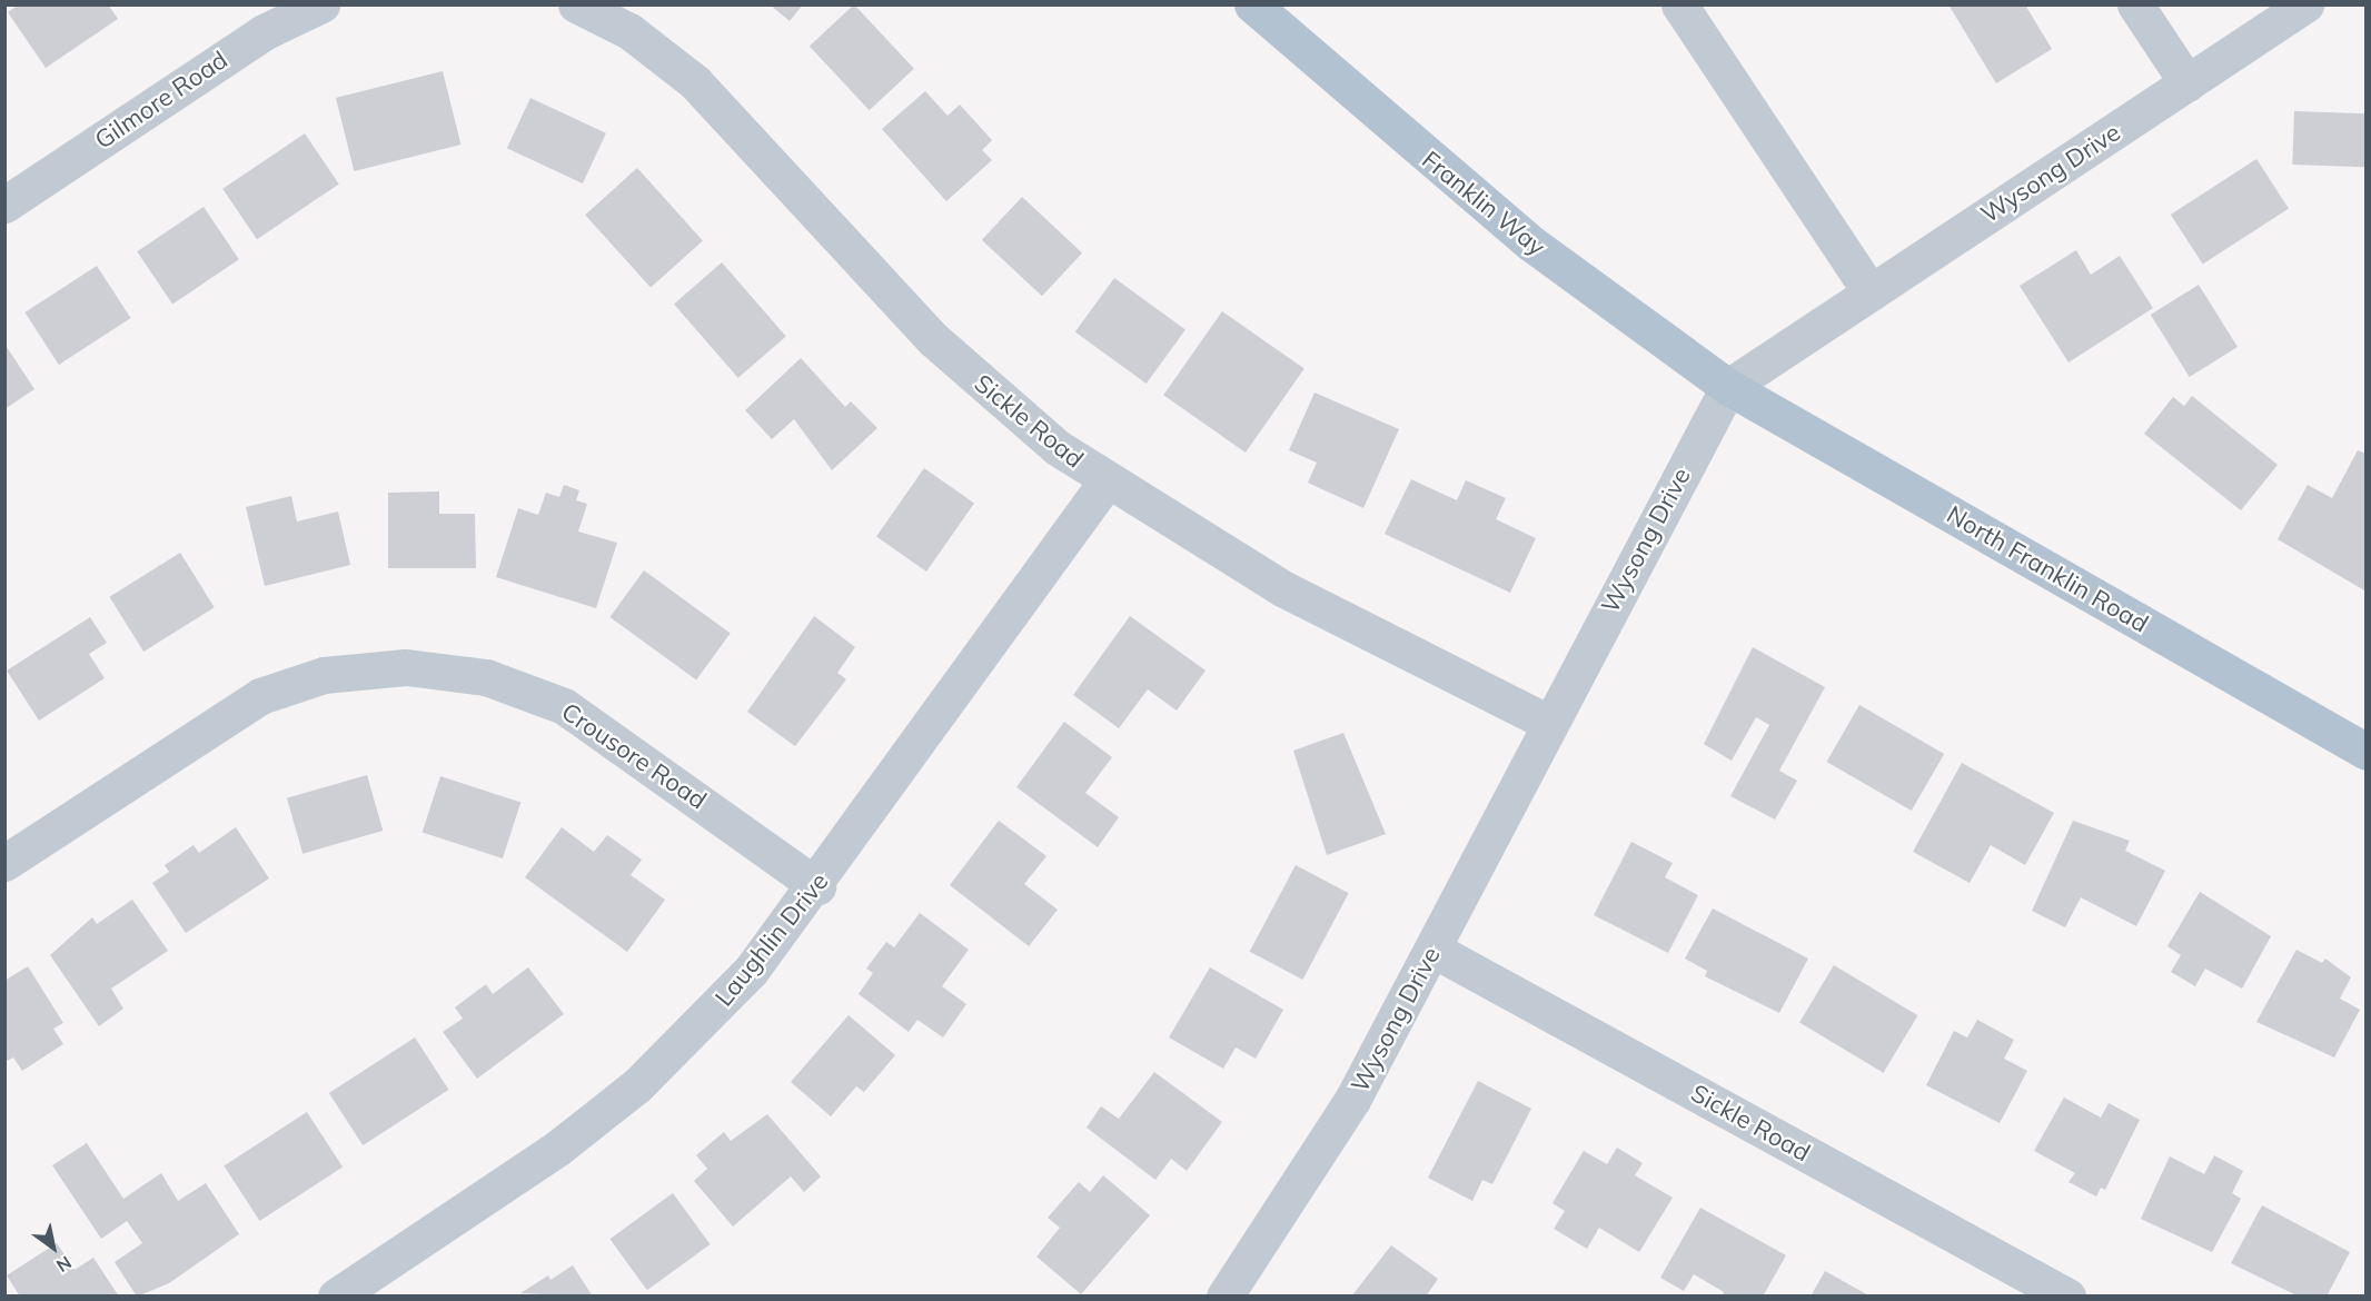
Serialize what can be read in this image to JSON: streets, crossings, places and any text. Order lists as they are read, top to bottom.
{
  "streets": {
    "main road": ["Franklin Way", "North Franklin Road"],
    "street": [
      "Gilmore Road",
      "Wysong Drive",
      "Sickle Road",
      "Crousore Road",
      "Laughlin Drive"
    ]
  },
  "crossings": [
    ["Wysong Drive", "Franklin Way"],
    ["Wysong Drive", "Sickle Road"],
    ["Wysong Drive", "North Franklin Road"],
    ["Franklin Way", "North Franklin Road"],
    ["Sickle Road", "Laughlin Drive"],
    ["Crousore Road", "Laughlin Drive"]
  ],
  "north": "bottom right"
}
